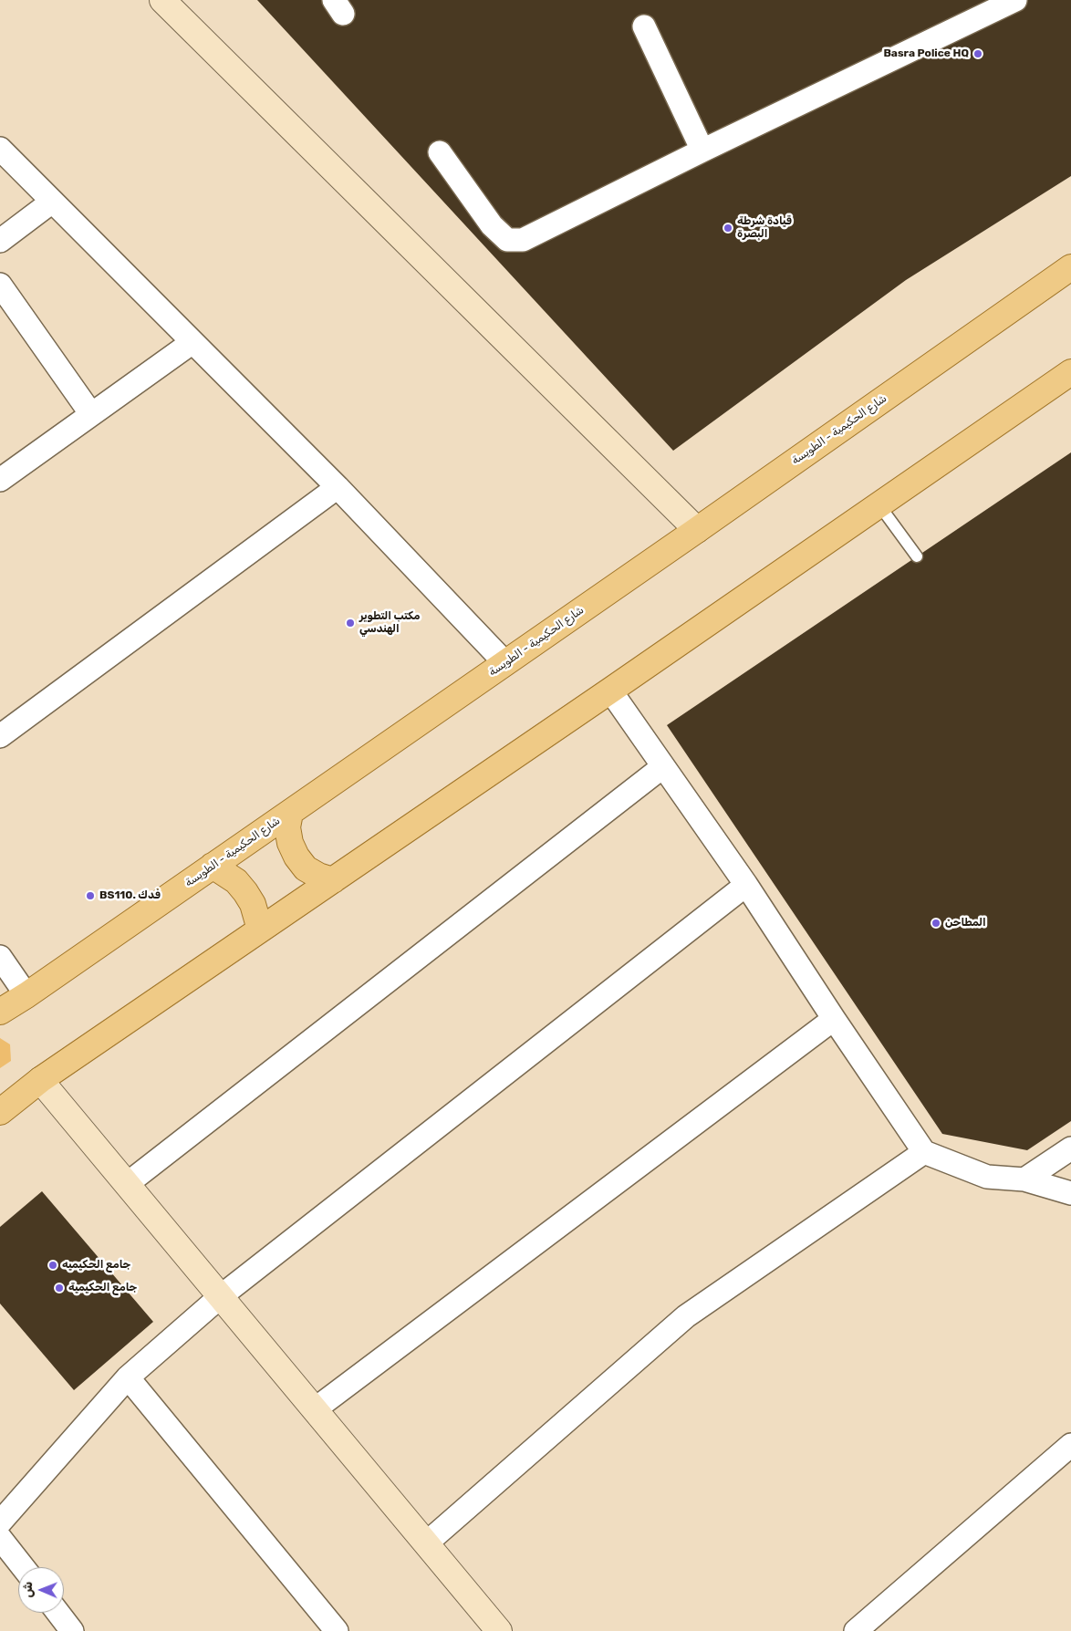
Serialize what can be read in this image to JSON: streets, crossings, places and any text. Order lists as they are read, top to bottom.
{
  "streets": {
    "main road": ["شارع الحكيمية - الطويسة"]
  },
  "places": [
    "Basra Police HQ",
    "قيادة شرطة البصرة",
    "مكتب التطوير الهندسي",
    "BS110. فدك",
    "المطاحن",
    "جامع الحكيميه",
    "جامع الحكيمية"
  ],
  "north": "left"
}
